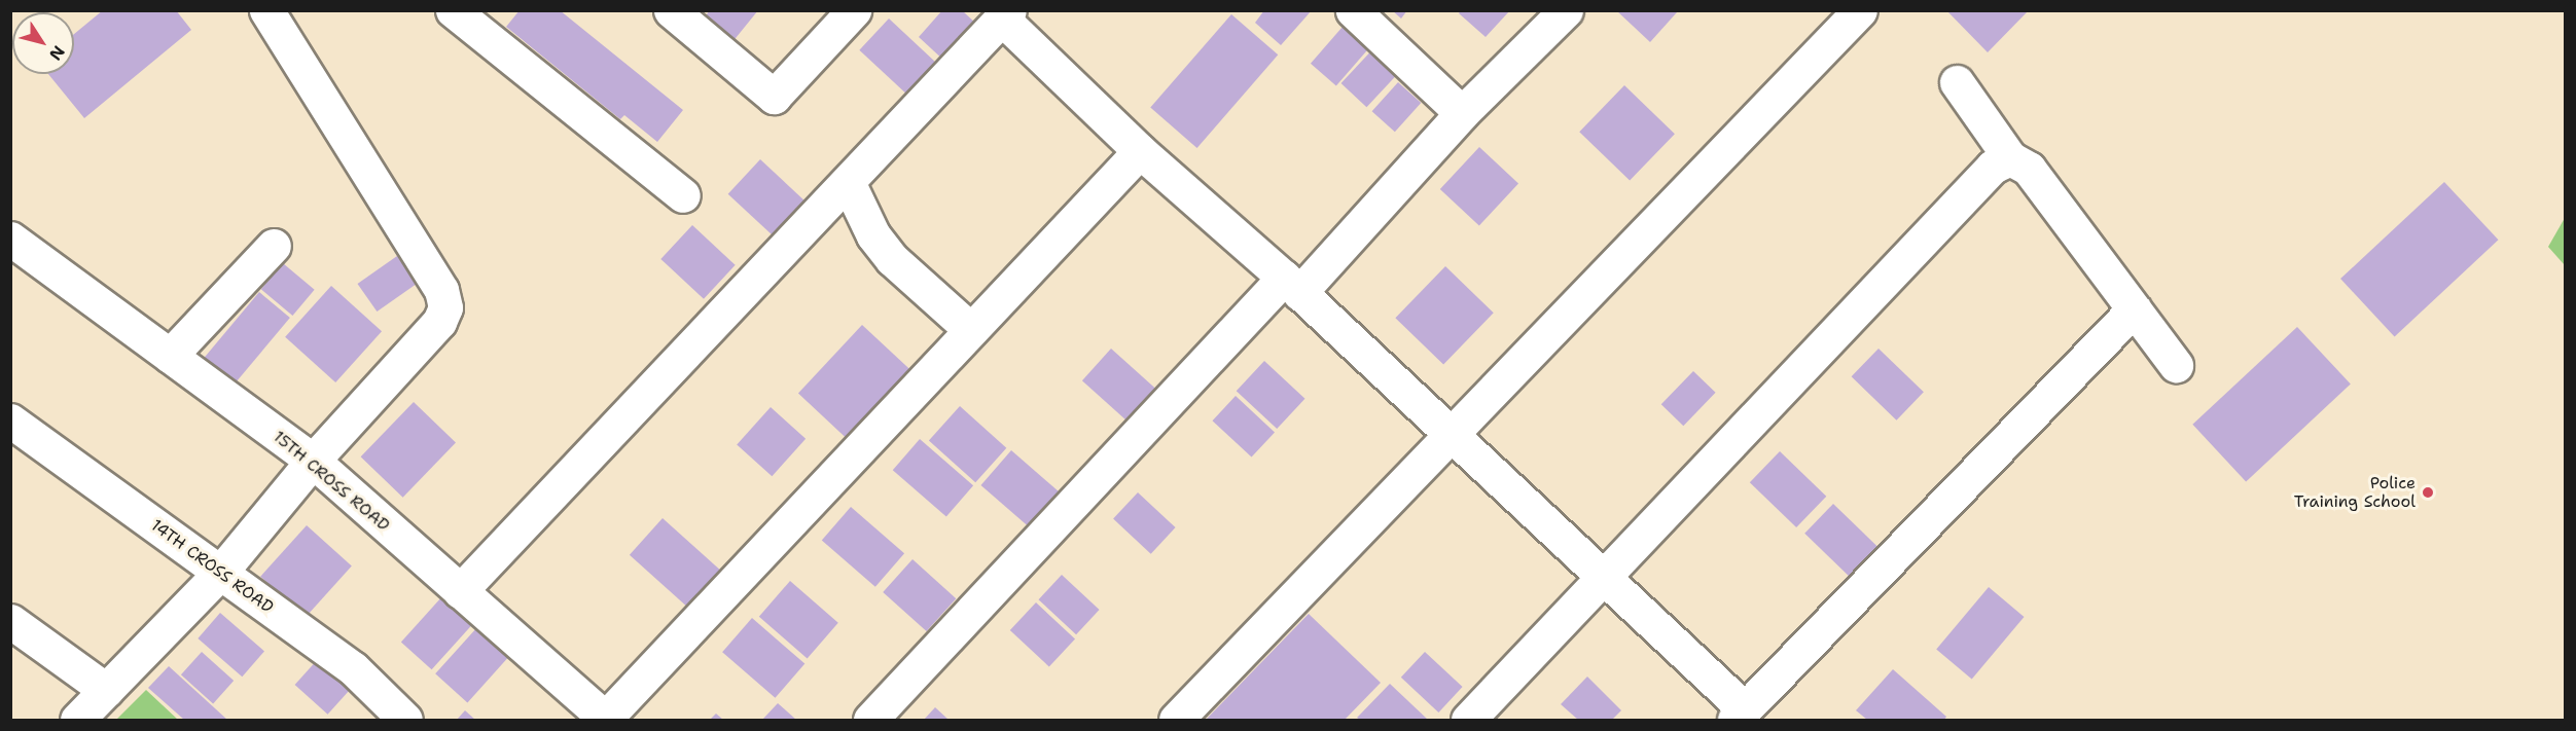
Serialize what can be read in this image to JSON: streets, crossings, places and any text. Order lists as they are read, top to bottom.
{
  "streets": {
    "street": ["15TH CROSS ROAD", "14TH CROSS ROAD"]
  },
  "places": ["Police Training School"],
  "north": "bottom right"
}
